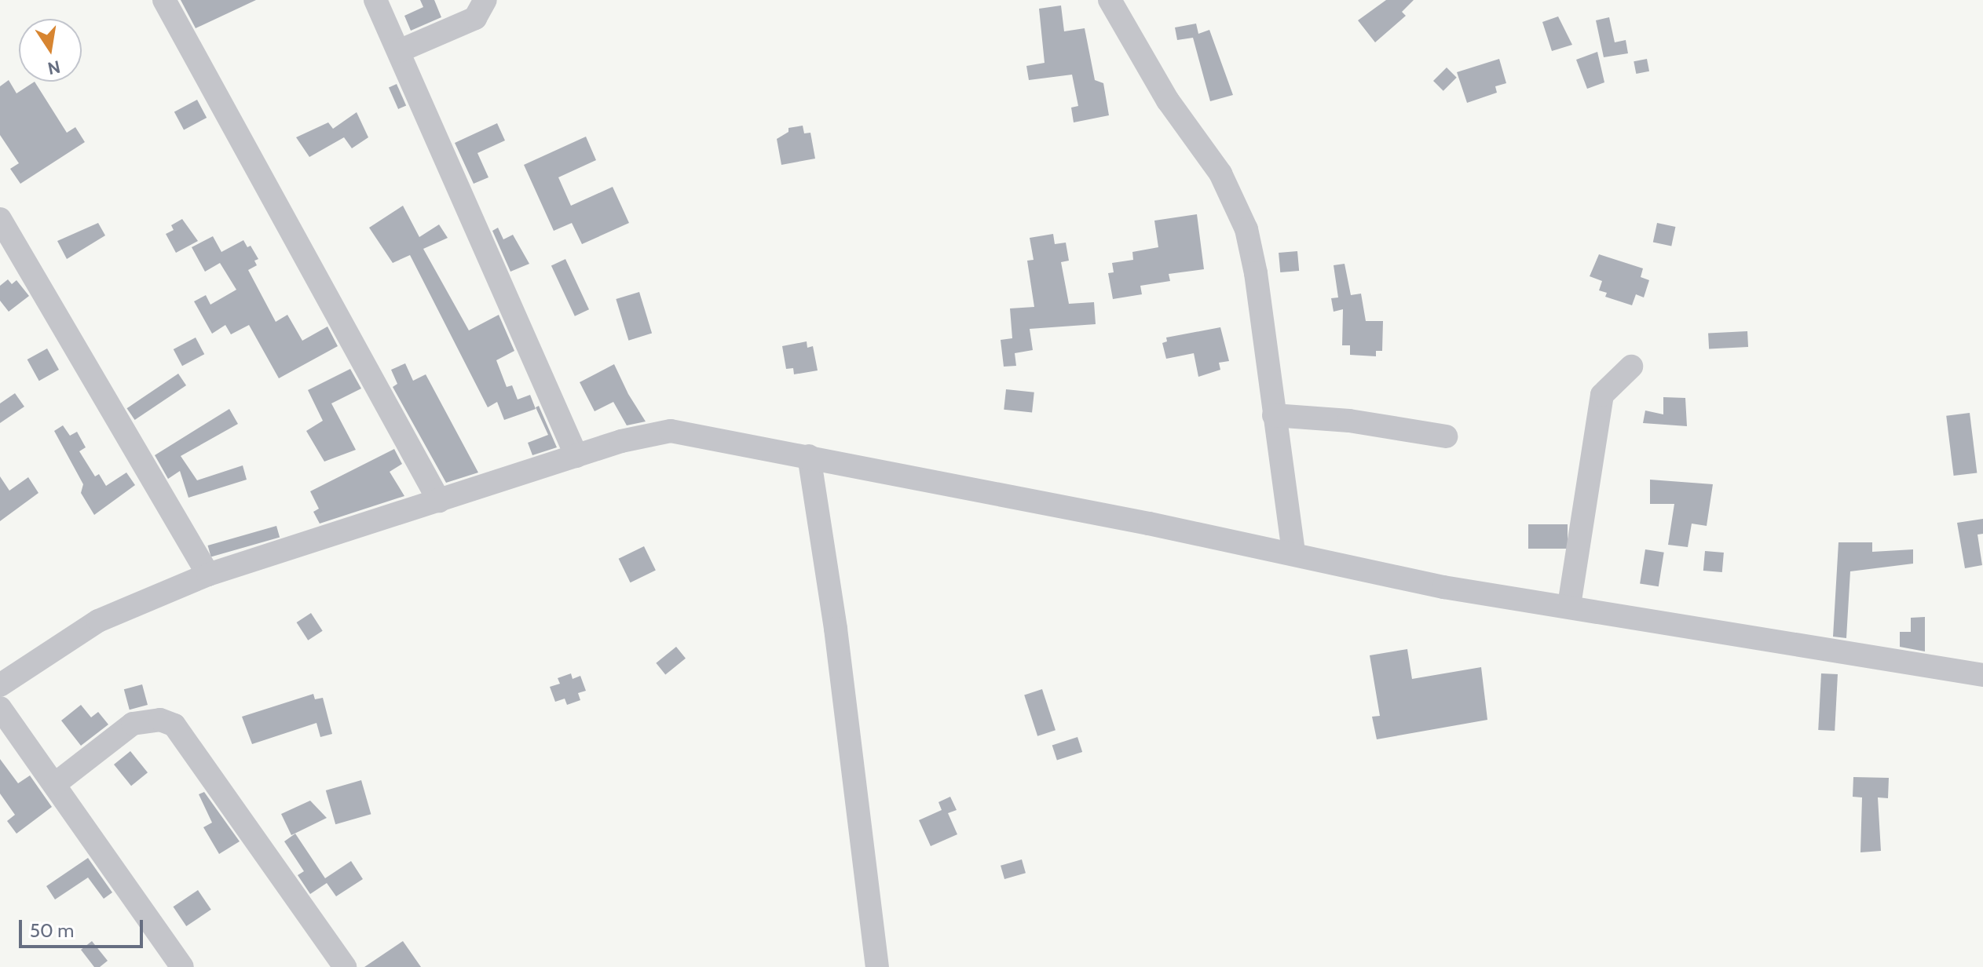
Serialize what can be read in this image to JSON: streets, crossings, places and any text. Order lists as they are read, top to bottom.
{
  "scale_bar": "50 m",
  "north": "bottom"
}
